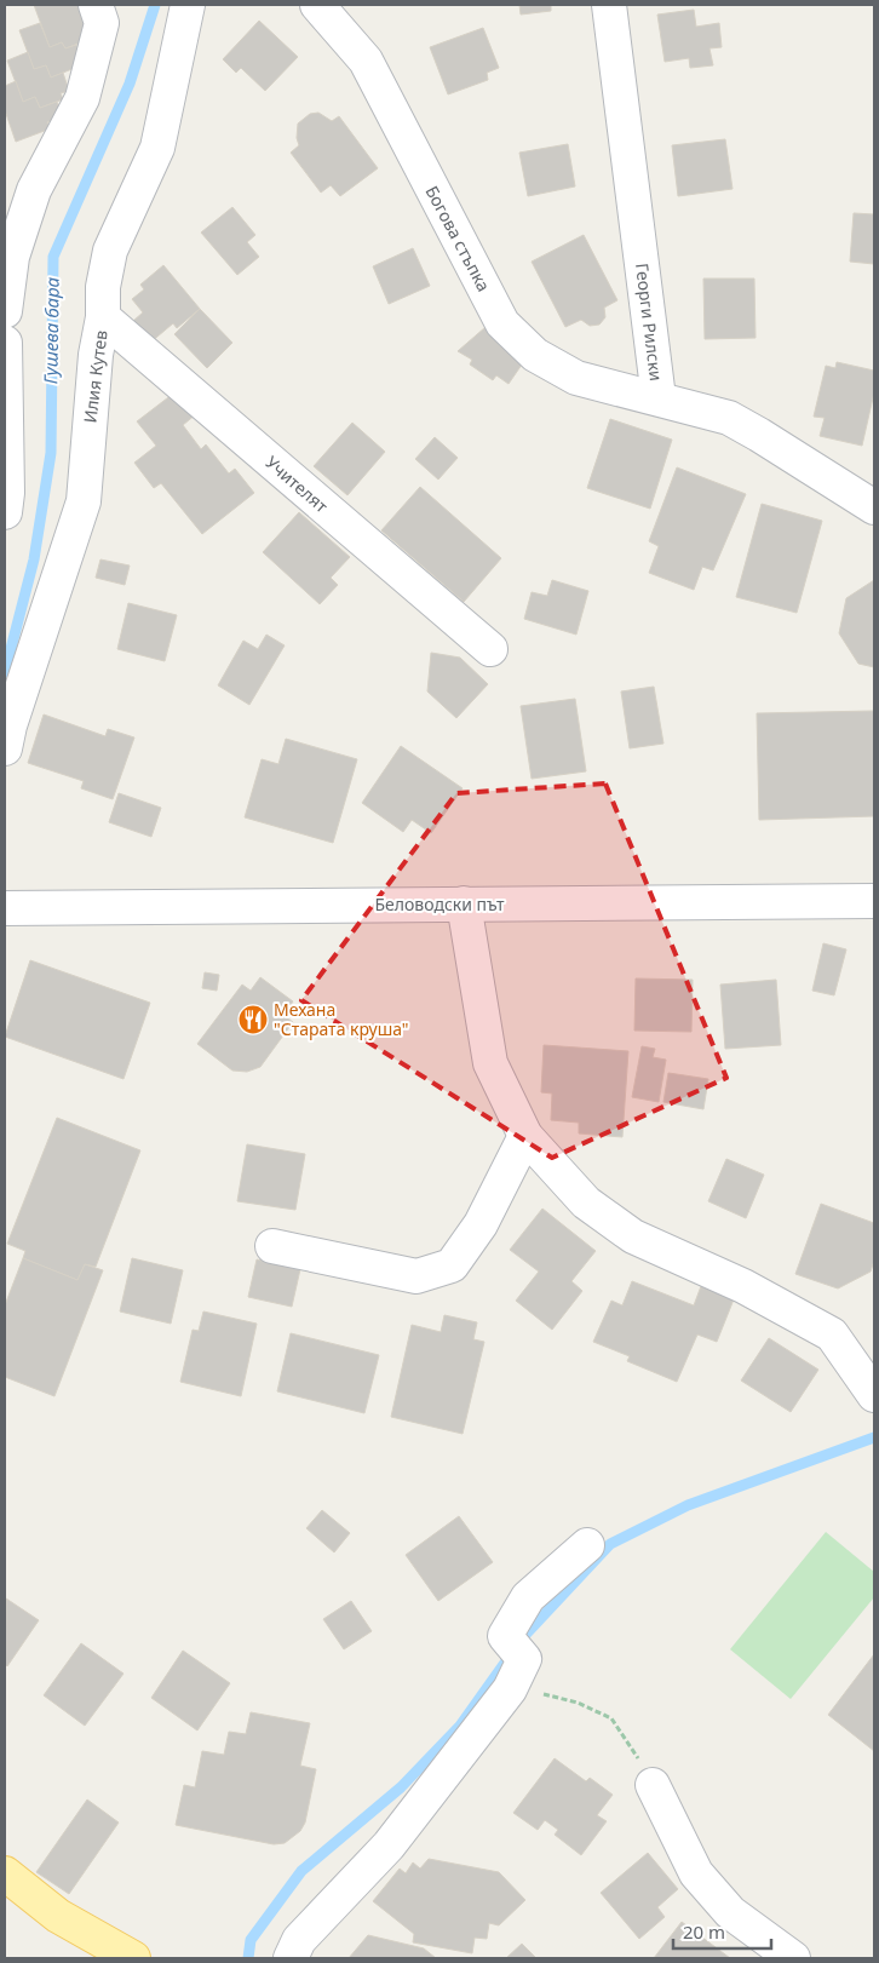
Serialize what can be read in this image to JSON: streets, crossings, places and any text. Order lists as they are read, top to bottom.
{
  "streets": {
    "street": [
      "Богова стъпка",
      "Георги Рилски",
      "Илия Кутев",
      "Учителят",
      "Беловодски път"
    ]
  },
  "crossings": [
    ["Богова стъпка", "Георги Рилски"],
    ["Илия Кутев", "Учителят"]
  ],
  "water": ["Гушева бара"],
  "places": {
    "restaurant": ["Механа \"Старата круша\""]
  },
  "scale_bar": "20 m"
}
